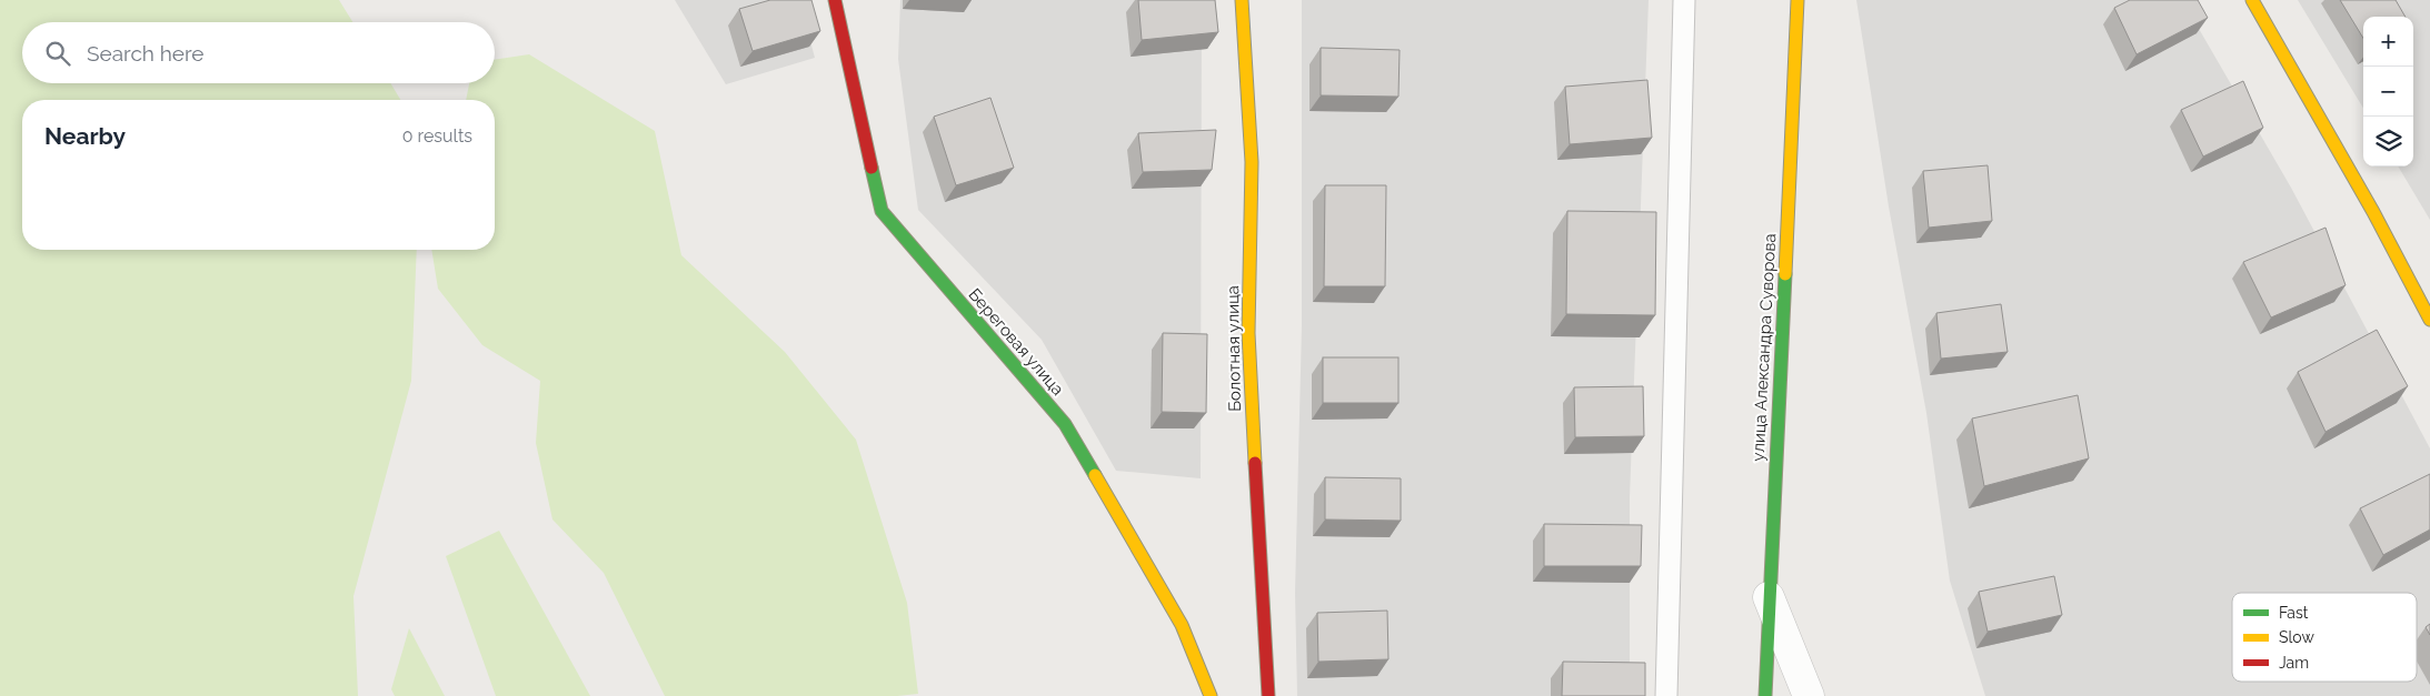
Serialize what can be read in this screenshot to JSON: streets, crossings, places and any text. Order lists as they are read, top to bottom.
{
  "streets": {
    "street": ["Береговая улица", "улица Александра Суворова", "Болотная улица"]
  },
  "legend": ["Fast", "Slow", "Jam"],
  "page": {
    "map_buttons": ["+", "−"],
    "search": "Search here",
    "heading": ["Nearby", "0 results"]
  }
}
